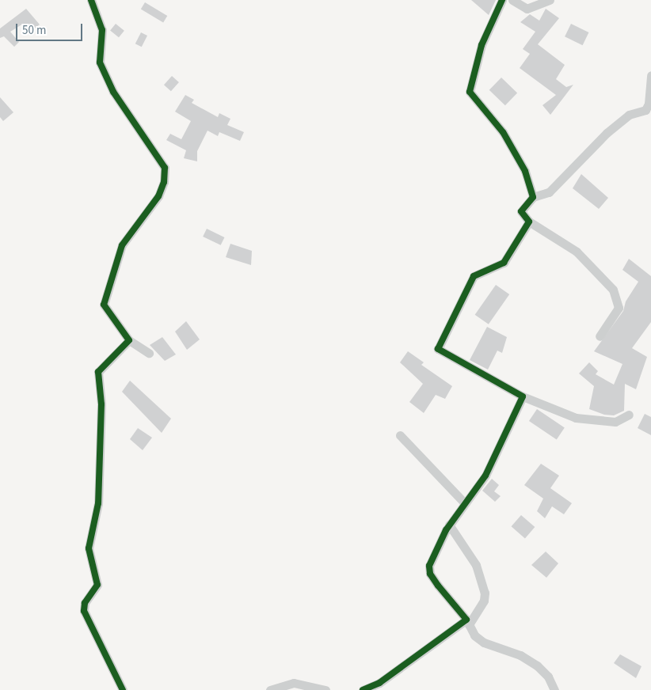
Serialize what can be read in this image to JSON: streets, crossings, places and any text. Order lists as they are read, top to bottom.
{
  "scale_bar": "50 m"
}
